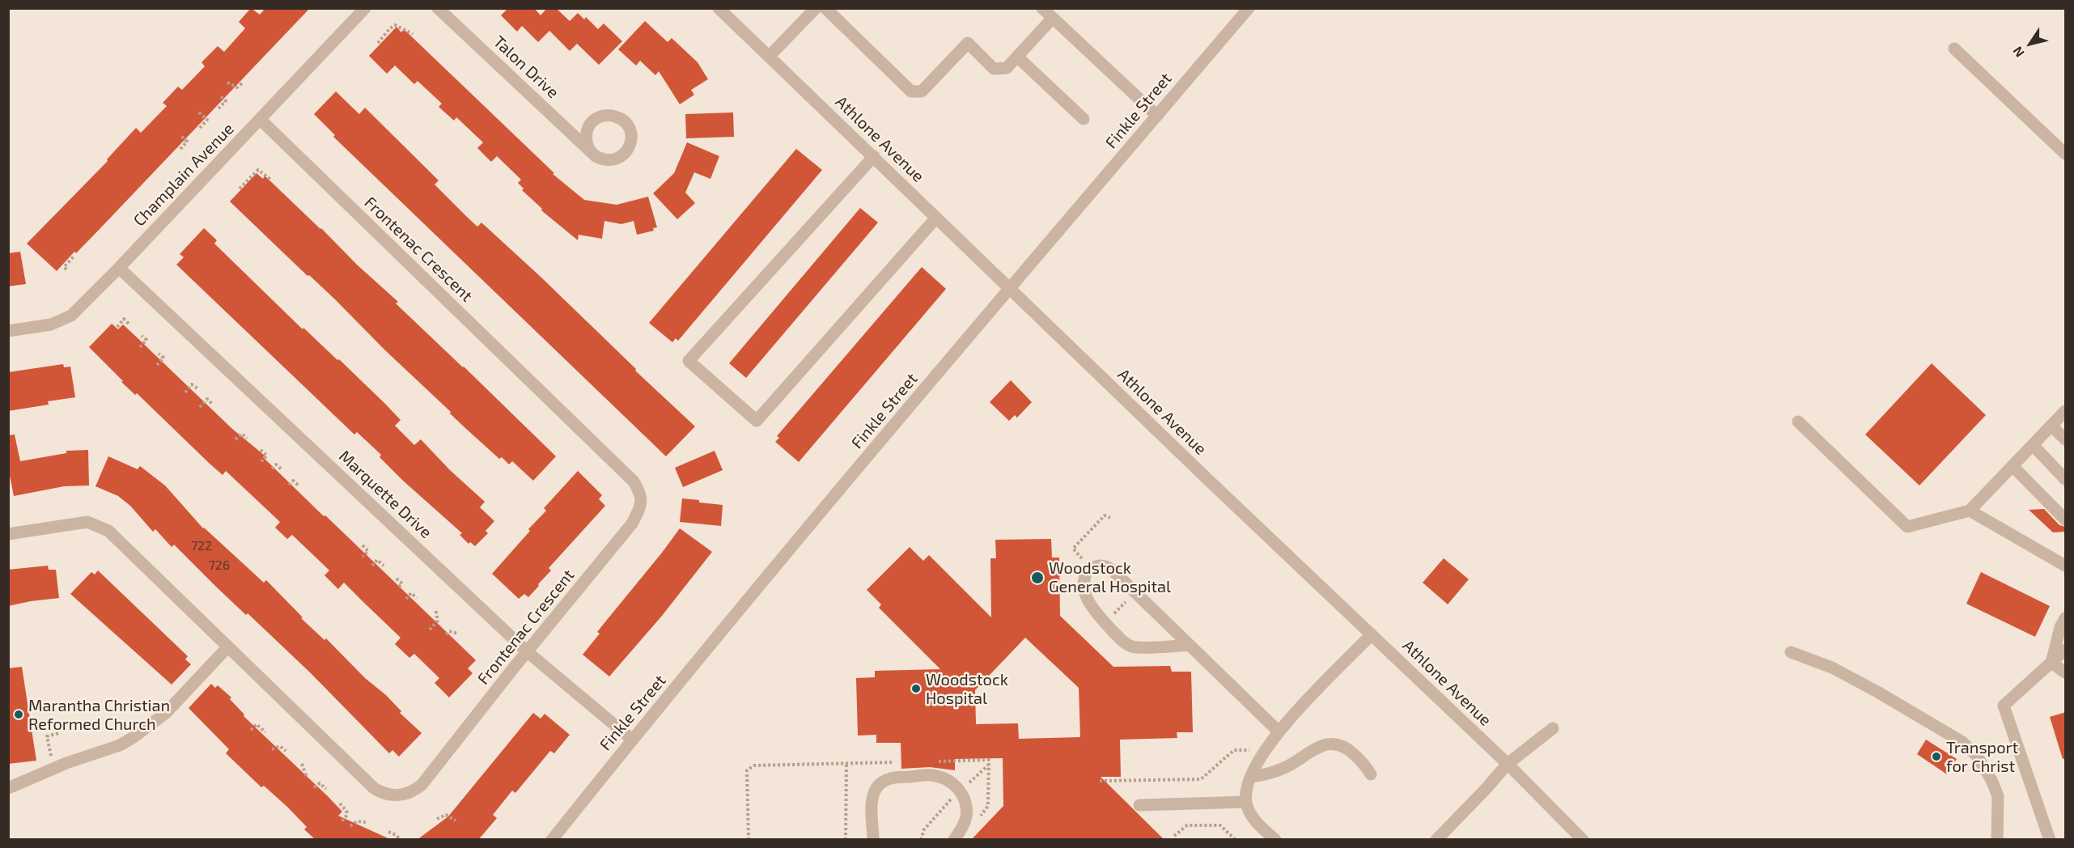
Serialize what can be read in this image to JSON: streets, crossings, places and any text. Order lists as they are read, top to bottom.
{
  "streets": {
    "street": [
      "Talon Drive",
      "Finkle Street",
      "Athlone Avenue",
      "Champlain Avenue",
      "Frontenac Crescent",
      "Marquette Drive"
    ]
  },
  "crossings": [
    ["Finkle Street", "Athlone Avenue"],
    ["Finkle Street", "Marquette Drive"],
    ["Champlain Avenue", "Frontenac Crescent"],
    ["Champlain Avenue", "Marquette Drive"],
    ["Frontenac Crescent", "Marquette Drive"]
  ],
  "places": [
    "Woodstock General Hospital",
    "Woodstock Hospital",
    "Marantha Christian Reformed Church",
    "Transport for Christ"
  ],
  "house_numbers": ["722", "726"],
  "north": "bottom left"
}
